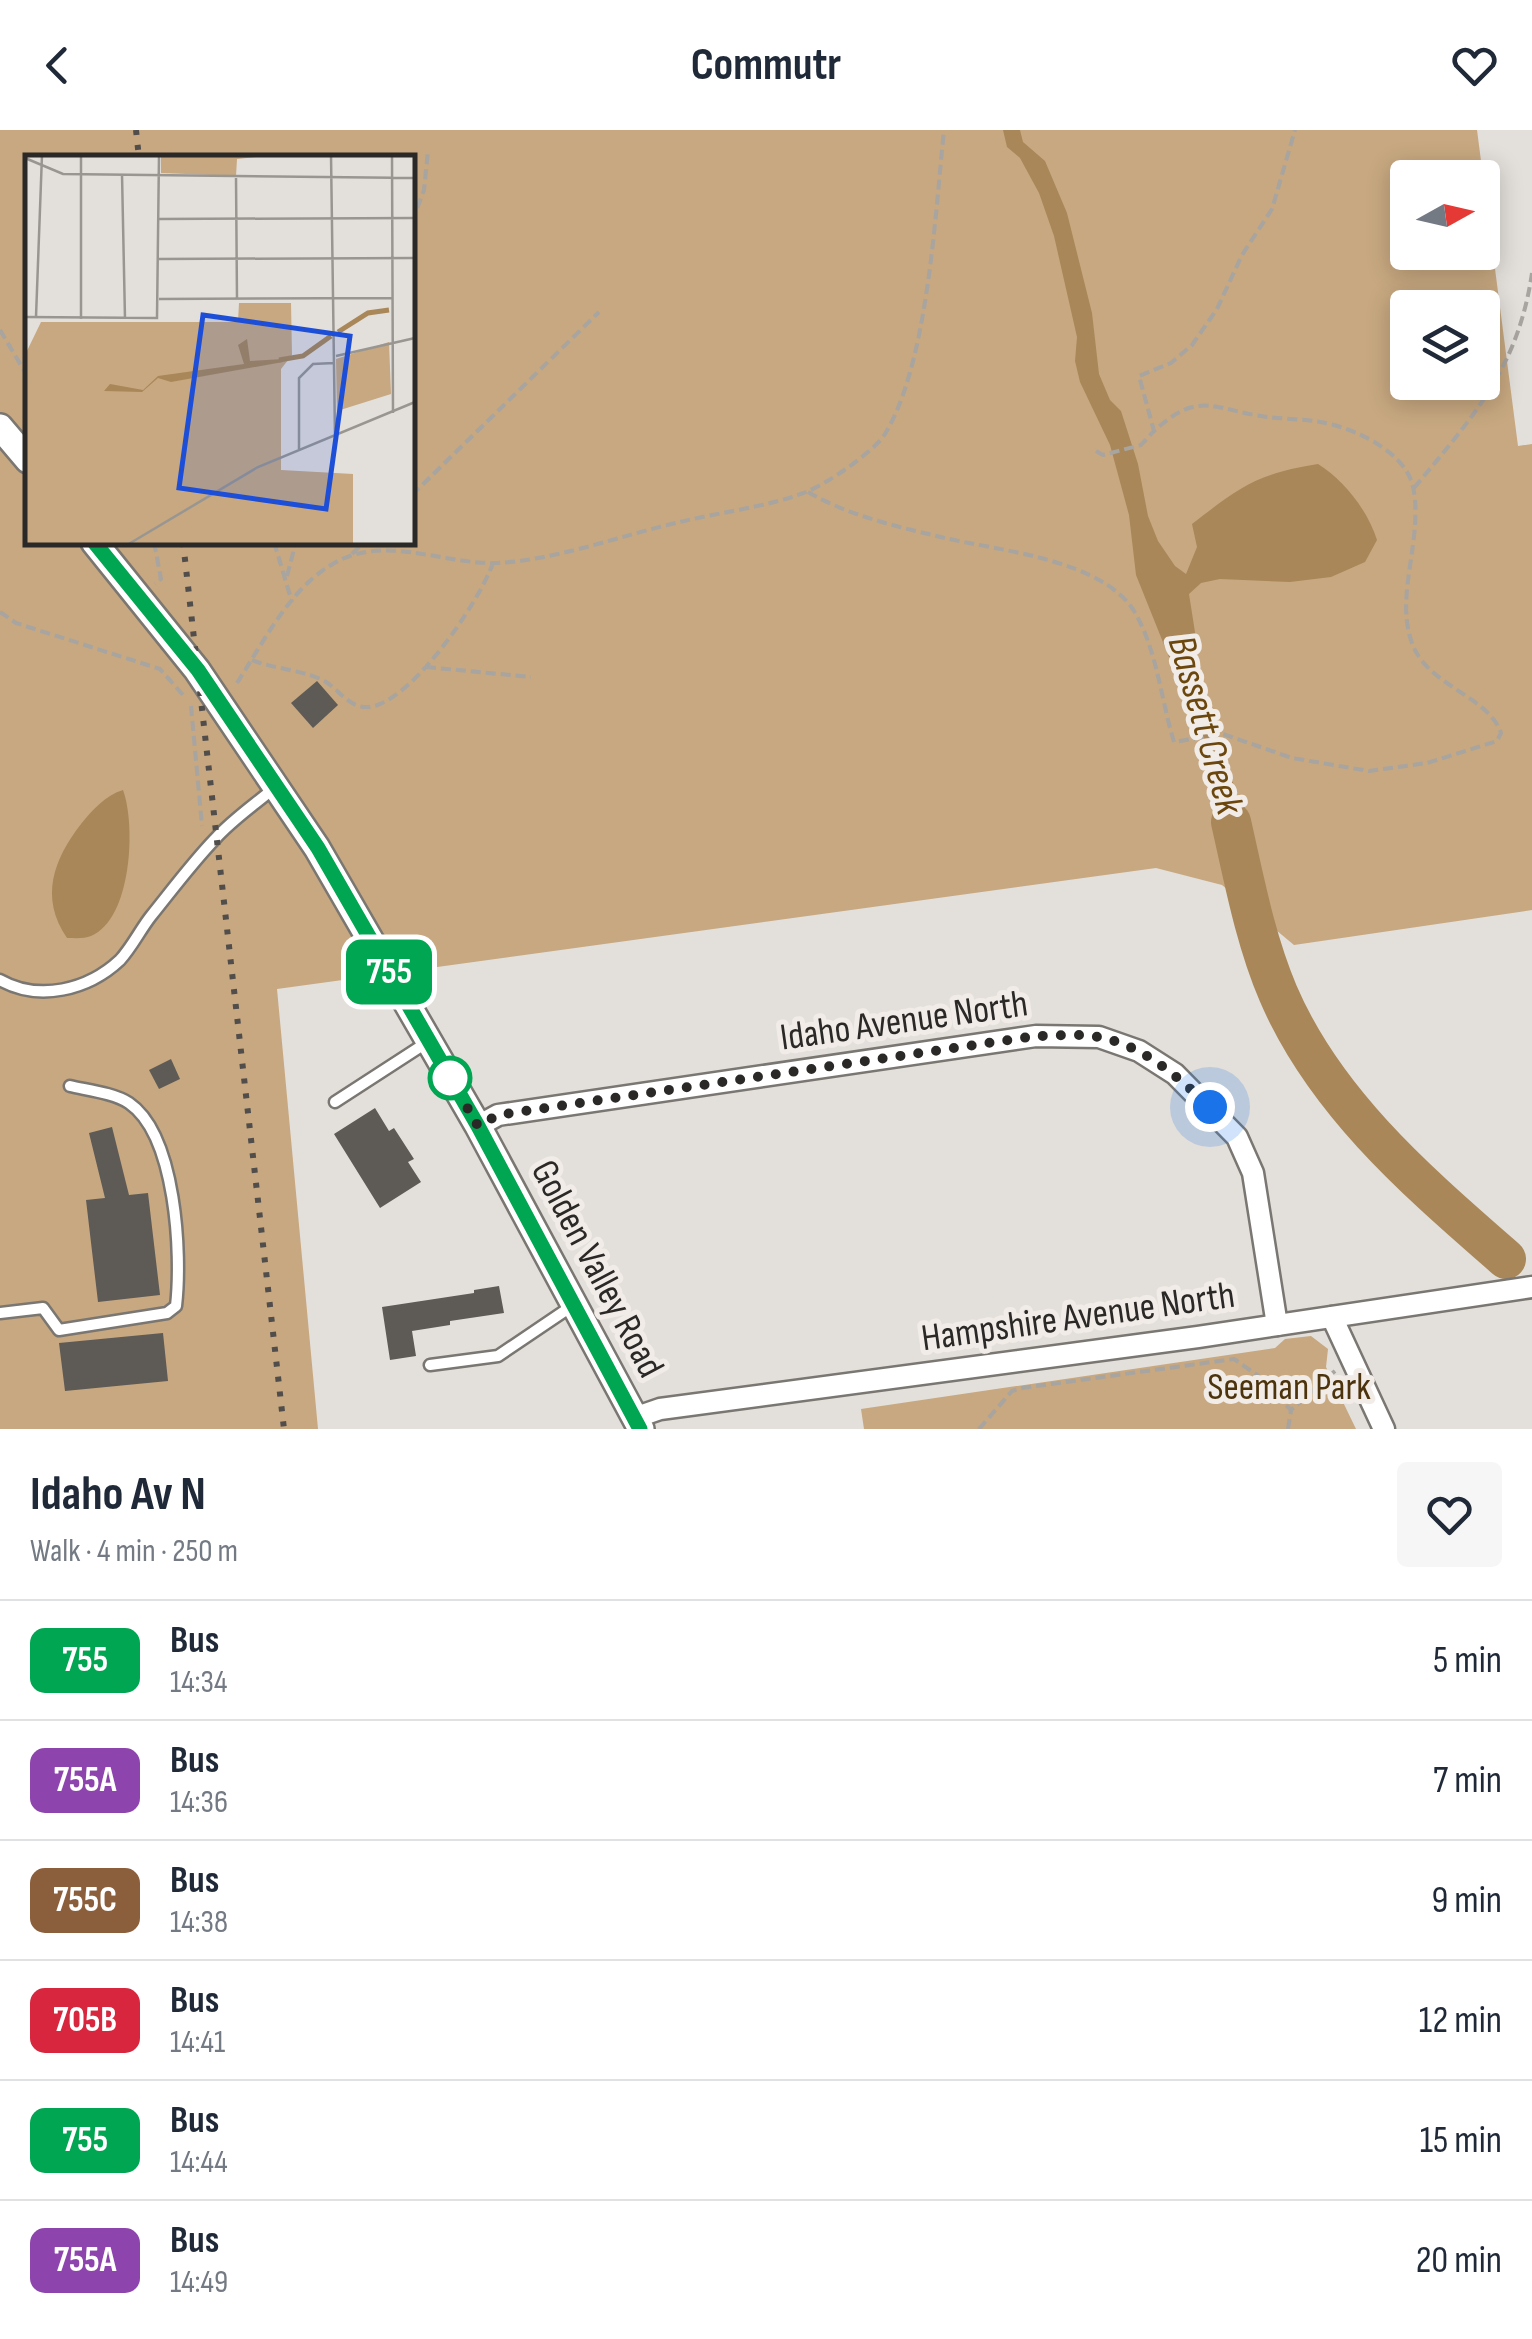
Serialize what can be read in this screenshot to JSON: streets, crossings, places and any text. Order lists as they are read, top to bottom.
{
  "streets": {
    "street": ["Idaho Avenue North", "Golden Valley Road", "Hampshire Avenue North"]
  },
  "crossings": [
    ["Idaho Avenue North", "Golden Valley Road"],
    ["Idaho Avenue North", "Hampshire Avenue North"],
    ["Golden Valley Road", "Hampshire Avenue North"]
  ],
  "water": ["Bassett Creek"],
  "parks": ["Seeman Park"],
  "lines": ["bus line 755"],
  "north": "right",
  "page": {
    "header": "Commutr",
    "on_map": "755",
    "heading": ["Idaho Av N", "Walk · 4 min · 250 m"],
    "list": [
      {
        "mark": "755",
        "name": "Bus",
        "note": "14:34",
        "value": "5 min"
      },
      {
        "mark": "755A",
        "name": "Bus",
        "note": "14:36",
        "value": "7 min"
      },
      {
        "mark": "755C",
        "name": "Bus",
        "note": "14:38",
        "value": "9 min"
      },
      {
        "mark": "705B",
        "name": "Bus",
        "note": "14:41",
        "value": "12 min"
      },
      {
        "mark": "755",
        "name": "Bus",
        "note": "14:44",
        "value": "15 min"
      },
      {
        "mark": "755A",
        "name": "Bus",
        "note": "14:49",
        "value": "20 min"
      }
    ]
  }
}
